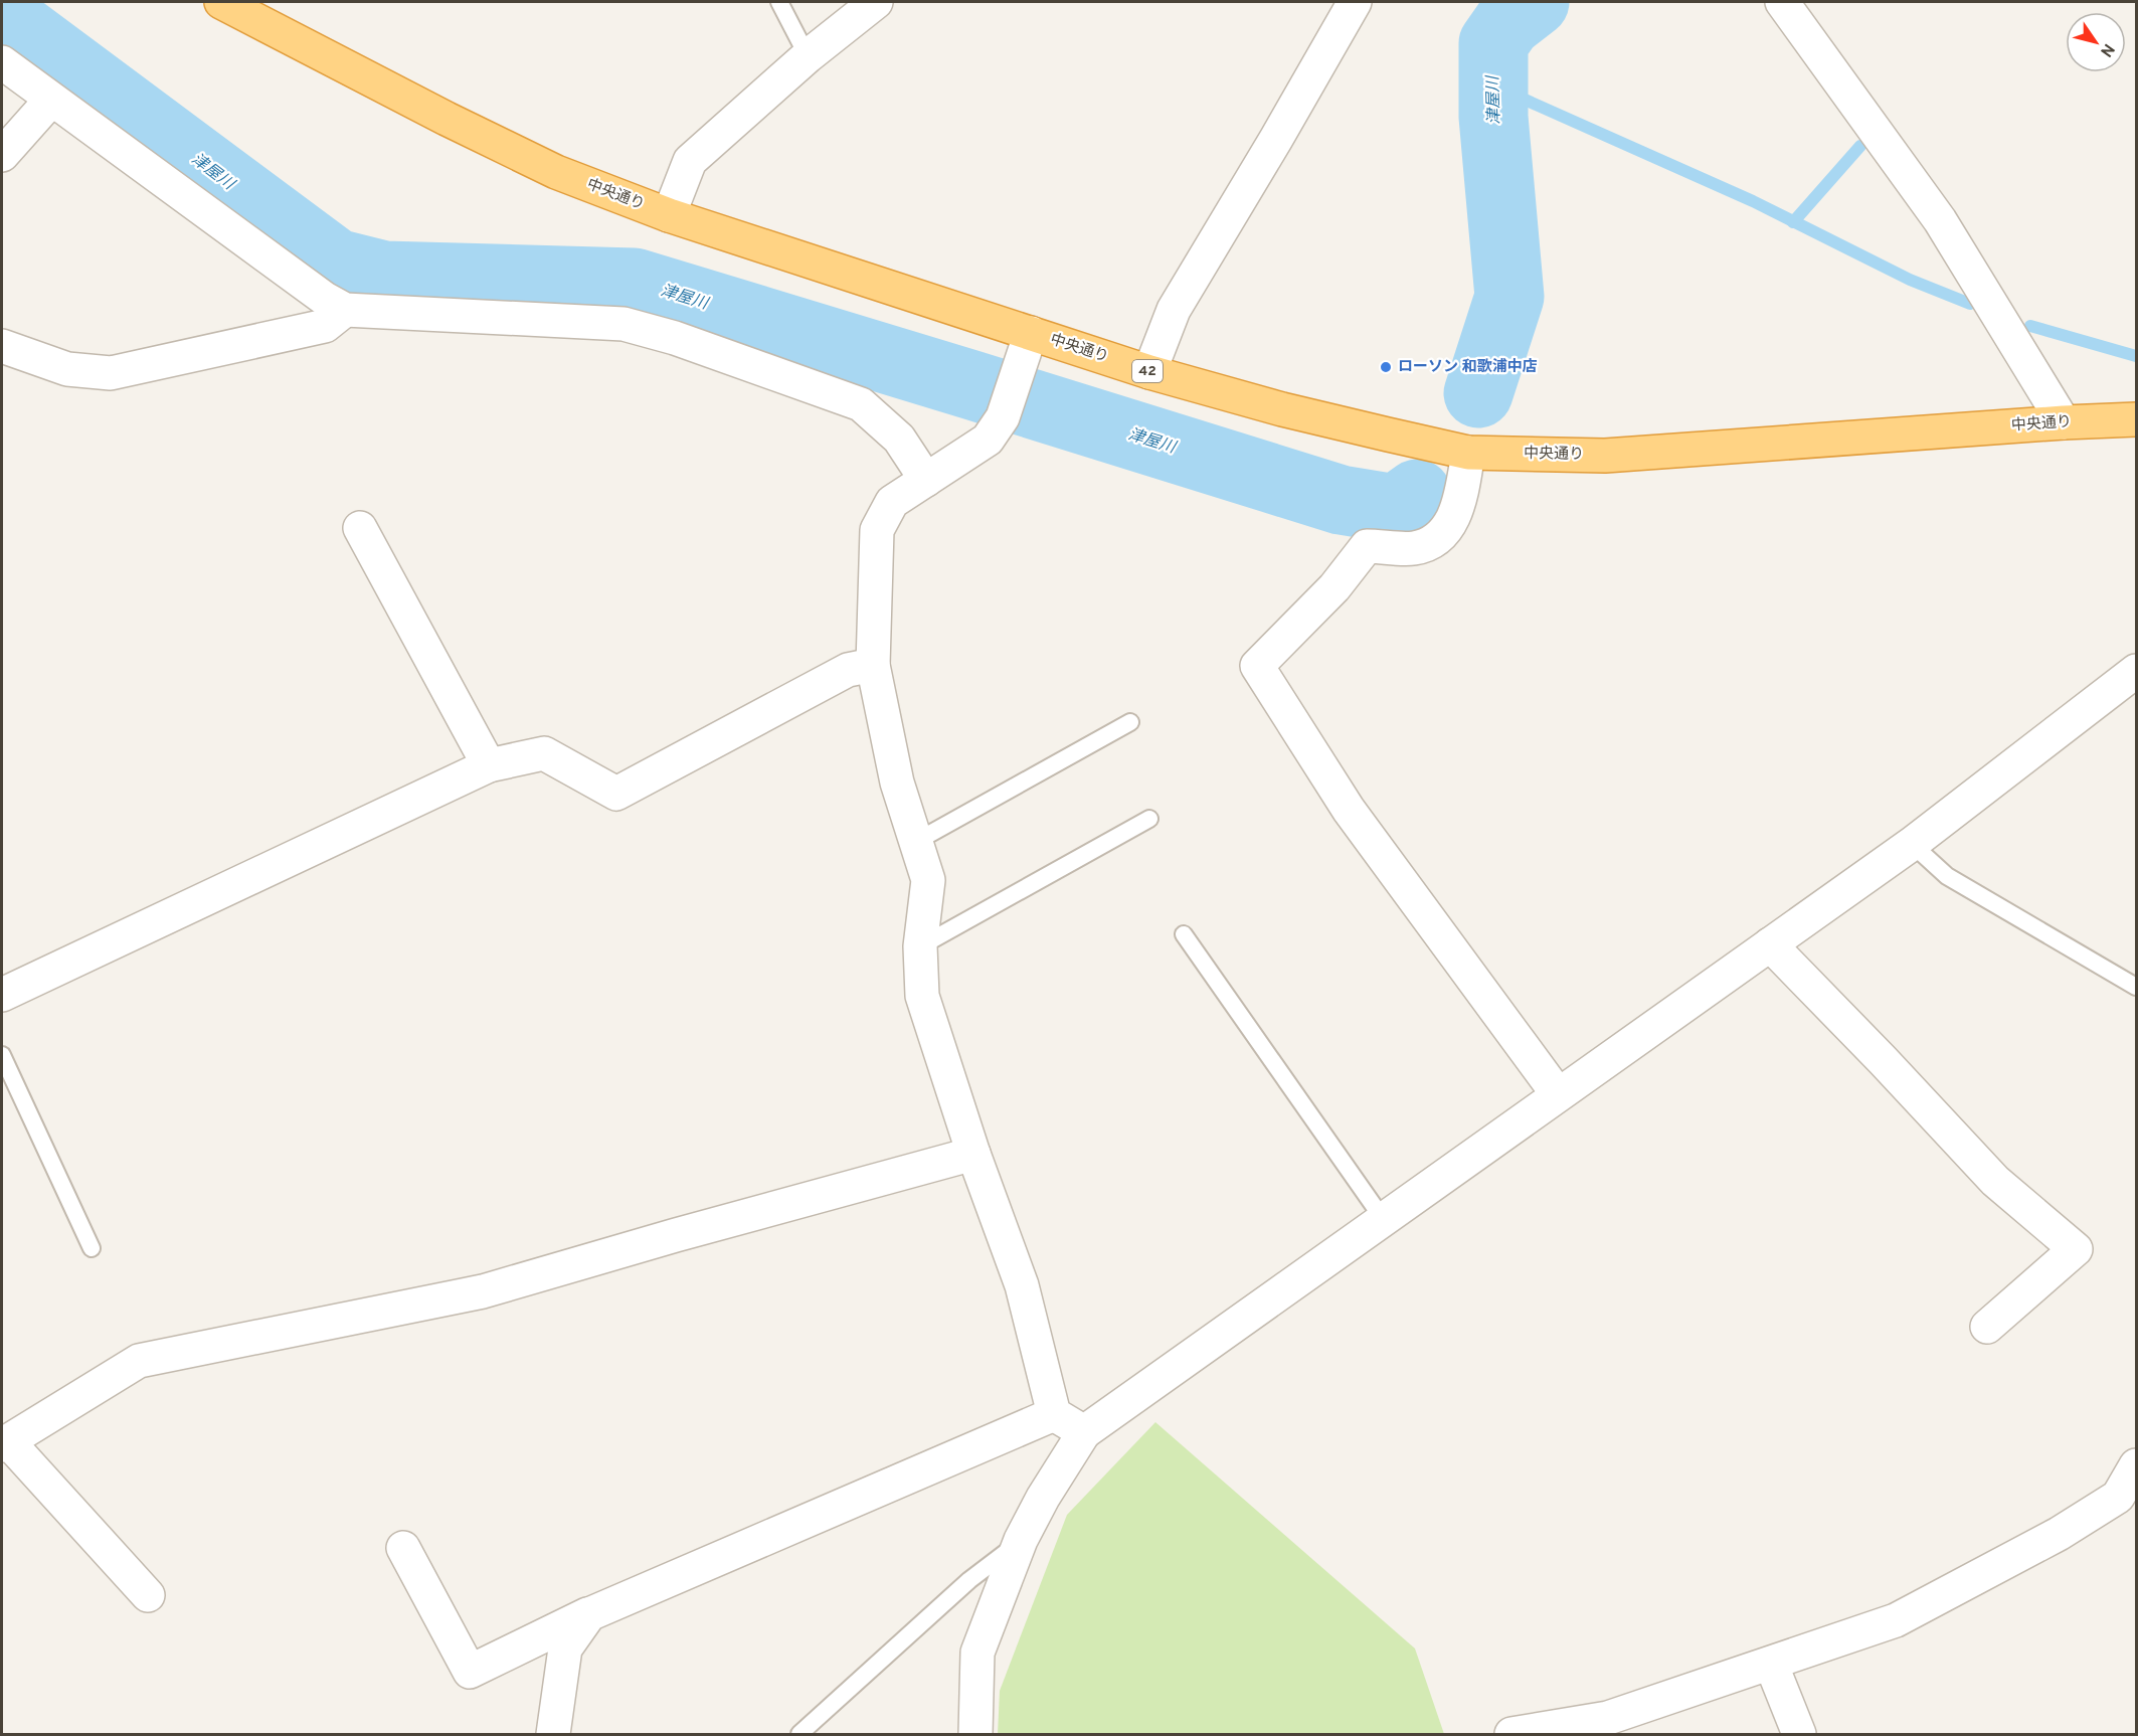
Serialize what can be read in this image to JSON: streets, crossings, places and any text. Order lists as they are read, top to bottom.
{
  "streets": {
    "highway": ["中央通り", "42"]
  },
  "water": ["津屋川"],
  "places": ["ローソン 和歌浦中店"],
  "north": "bottom right"
}
